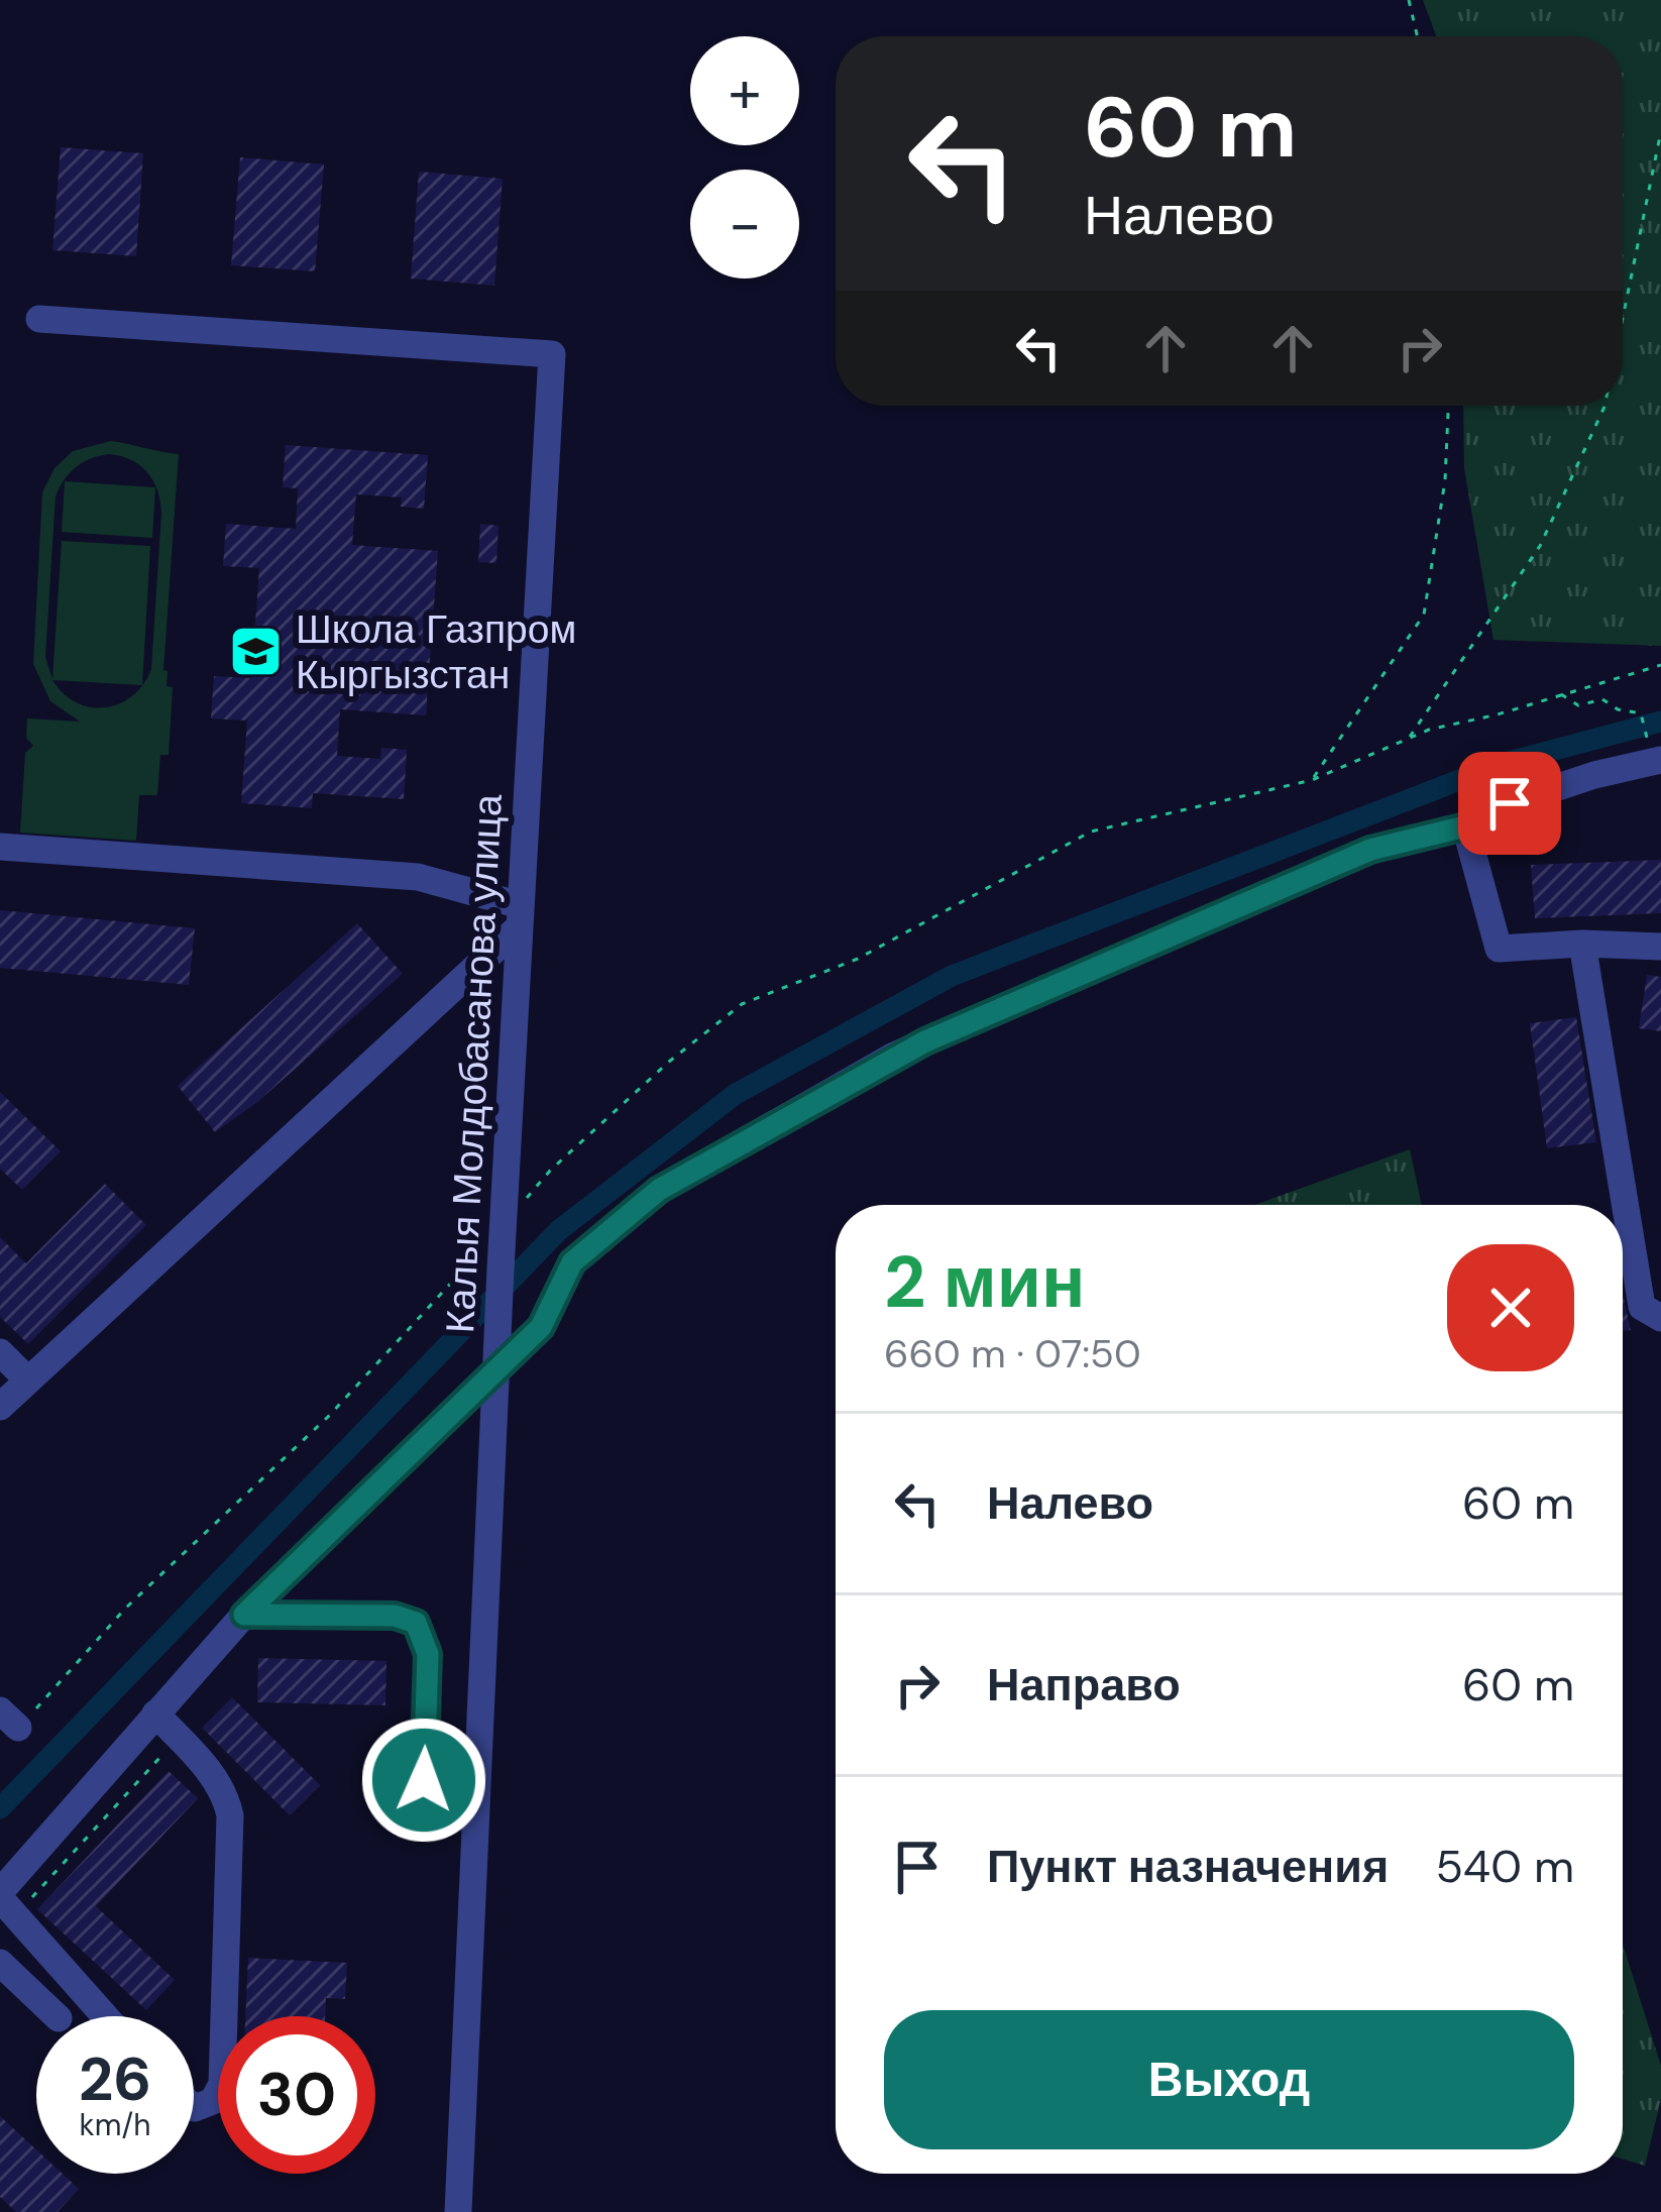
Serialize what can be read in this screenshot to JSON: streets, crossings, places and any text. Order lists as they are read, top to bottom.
{
  "streets": {
    "street": ["Калыя Молдобасанова улица"]
  },
  "places": {
    "school or university": ["Школа Газпром Кыргызстан"]
  },
  "page": {
    "map_buttons": ["+", "−"],
    "turn": ["60 m", "Налево"],
    "heading": ["2 мин", "660 m · 07:50"],
    "list": [
      {
        "name": "Налево",
        "value": "60 m"
      },
      {
        "name": "Направо",
        "value": "60 m"
      },
      {
        "name": "Пункт назначения",
        "value": "540 m"
      }
    ],
    "buttons": "Выход",
    "speed": "26 km/h",
    "limit": "30"
  }
}
